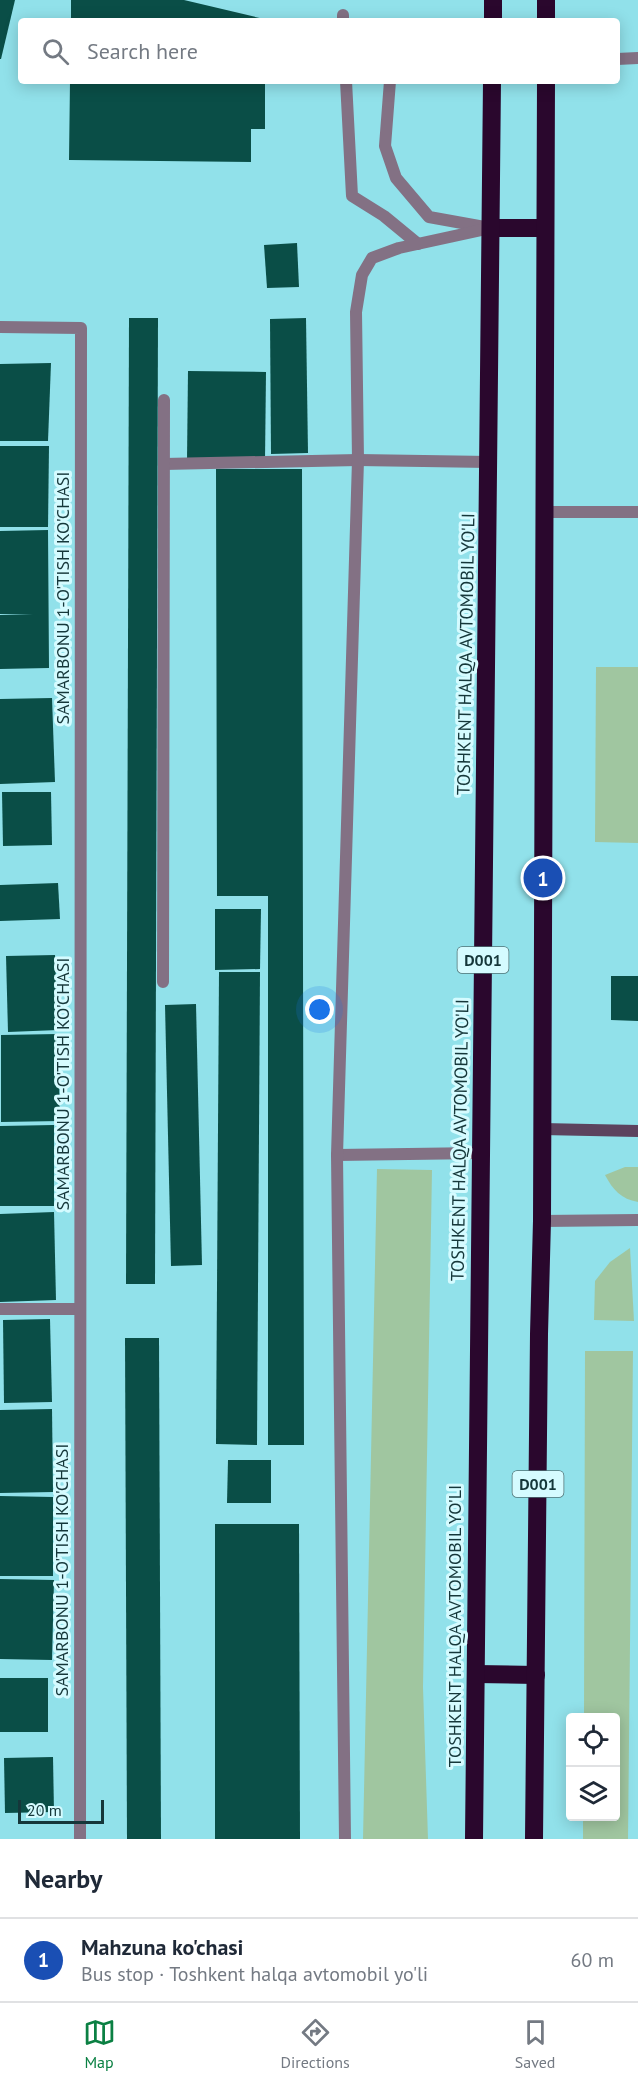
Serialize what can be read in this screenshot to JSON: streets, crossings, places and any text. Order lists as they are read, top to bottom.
{
  "streets": {
    "highway": ["TOSHKENT HALQA AVTOMOBIL YO'LI", "D001"],
    "street": ["SAMARBONU 1-O'TISH KO'CHASI"]
  },
  "scale_bar": "20 m",
  "page": {
    "search": "Search here",
    "pins": "1",
    "scale": "20 m",
    "heading": "Nearby",
    "list": [
      {
        "mark": "1",
        "name": "Mahzuna ko'chasi",
        "note": "Bus stop · Toshkent halqa avtomobil yo'li",
        "value": "60 m"
      }
    ],
    "nav": ["Map", "Directions", "Saved"]
  }
}
